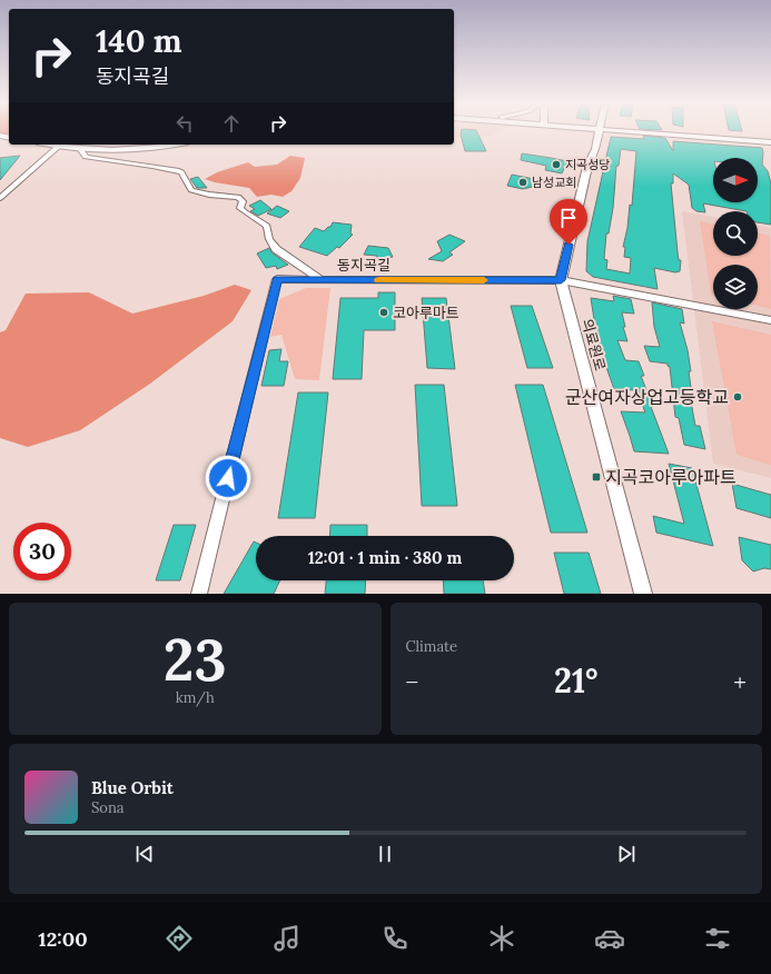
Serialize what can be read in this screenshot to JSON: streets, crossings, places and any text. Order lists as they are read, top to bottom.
{
  "streets": {
    "street": ["동지곡길", "의료원로"]
  },
  "crossings": [
    ["동지곡길", "의료원로"]
  ],
  "places": {
    "other": [
      "지곡성당",
      "남성교회",
      "코아루마트",
      "군산여자상업고등학교"
    ],
    "transit": ["지곡코아루아파트"]
  },
  "north": "right",
  "page": {
    "turn": ["140 m", "동지곡길"],
    "limit": "30",
    "trip": "12:01 · 1 min · 380 m",
    "tile": [
      ["23", "km/h"],
      "Climate"
    ],
    "heat": ["−", "21°", "+"],
    "song": ["Blue Orbit", "Sona"],
    "tabs": "12:00"
  }
}
